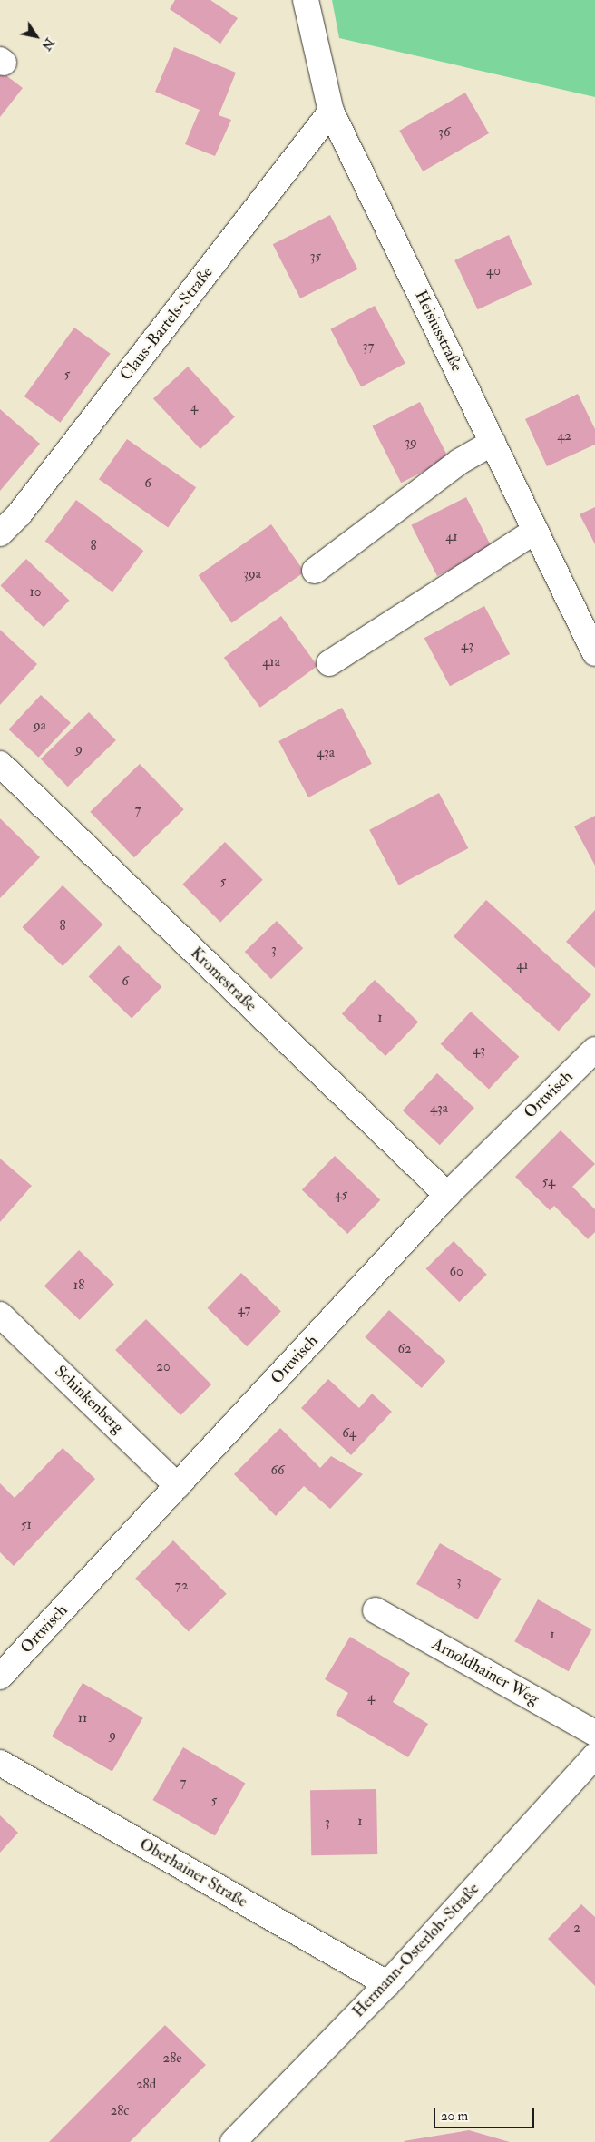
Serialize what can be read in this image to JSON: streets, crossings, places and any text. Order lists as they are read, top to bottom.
{
  "streets": {
    "street": [
      "Claus-Bartels-Straße",
      "Heisiusstraße",
      "Kromestraße",
      "Ortwisch",
      "Schinkenberg",
      "Arnoldhainer Weg",
      "Oberhainer Straße",
      "Hermann-Osterloh-Straße"
    ]
  },
  "crossings": [
    ["Claus-Bartels-Straße", "Heisiusstraße"],
    ["Kromestraße", "Ortwisch"],
    ["Ortwisch", "Schinkenberg"],
    ["Oberhainer Straße", "Hermann-Osterloh-Straße"]
  ],
  "house_numbers": [
    "36",
    "35",
    "40",
    "37",
    "5",
    "4",
    "42",
    "39",
    "6",
    "41",
    "8",
    "39a",
    "10",
    "43",
    "41a",
    "9a",
    "9",
    "43a",
    "7",
    "5",
    "8",
    "3",
    "41",
    "6",
    "1",
    "43",
    "43a",
    "54",
    "45",
    "60",
    "18",
    "47",
    "62",
    "20",
    "64",
    "66",
    "51",
    "3",
    "72",
    "1",
    "4",
    "11",
    "9",
    "7",
    "5",
    "1",
    "3",
    "2",
    "28e",
    "28d",
    "28c"
  ],
  "scale_bar": "20 m",
  "north": "bottom right"
}
